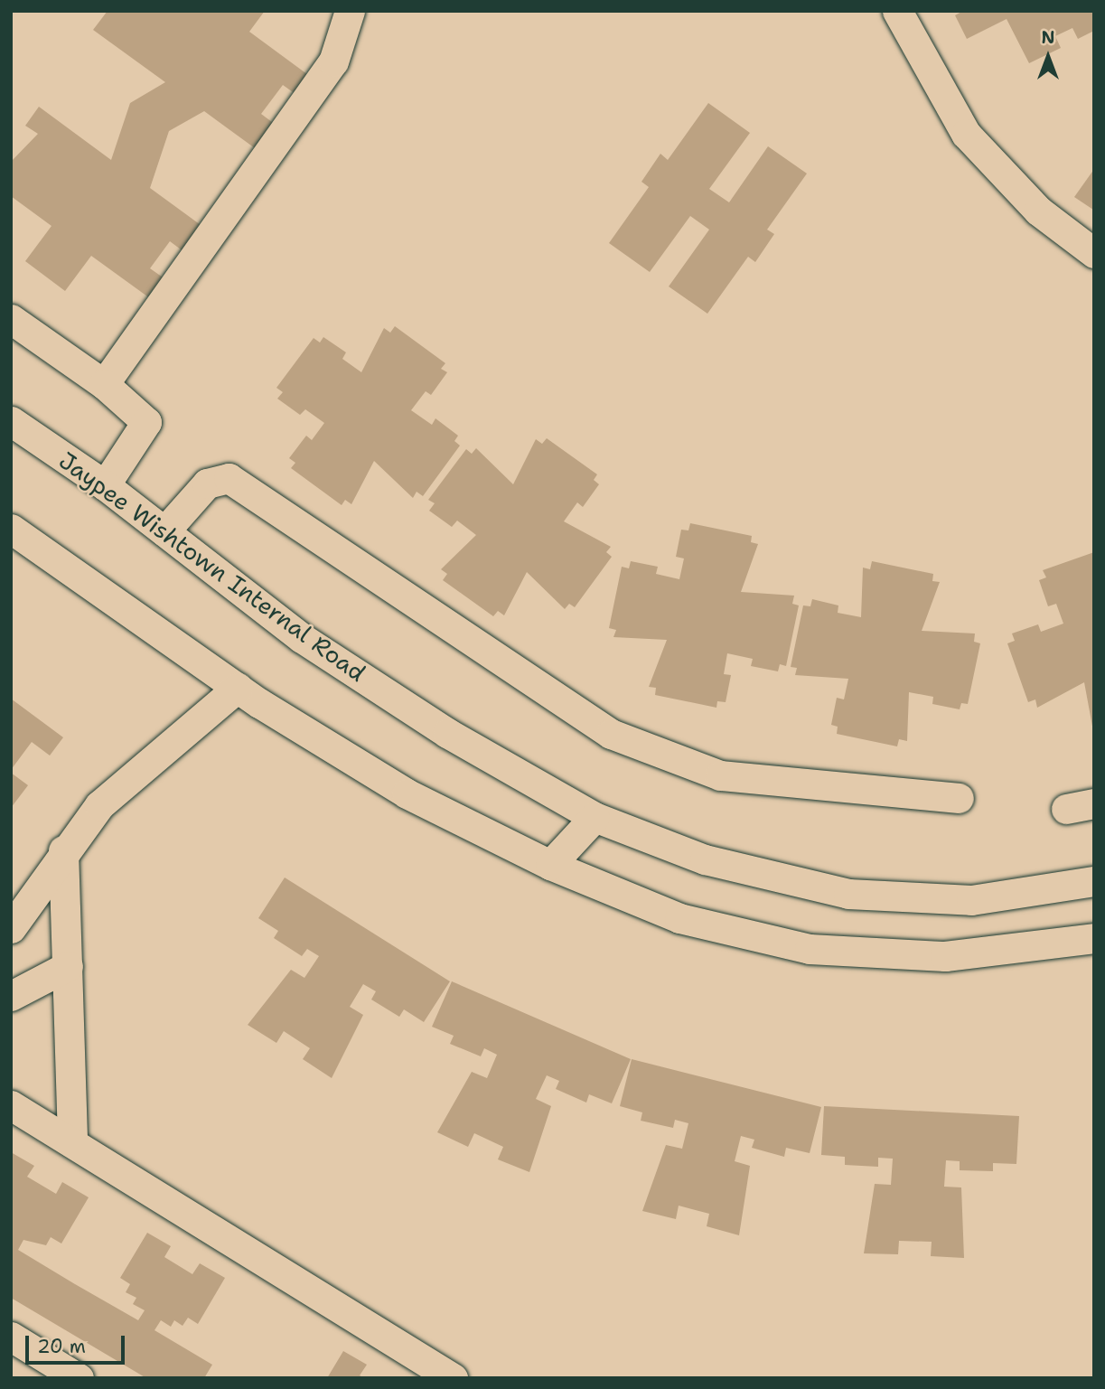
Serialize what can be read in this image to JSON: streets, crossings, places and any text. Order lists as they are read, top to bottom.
{
  "streets": {
    "street": ["Jaypee Wishtown Internal Road"]
  },
  "scale_bar": "20 m",
  "north": "top"
}
